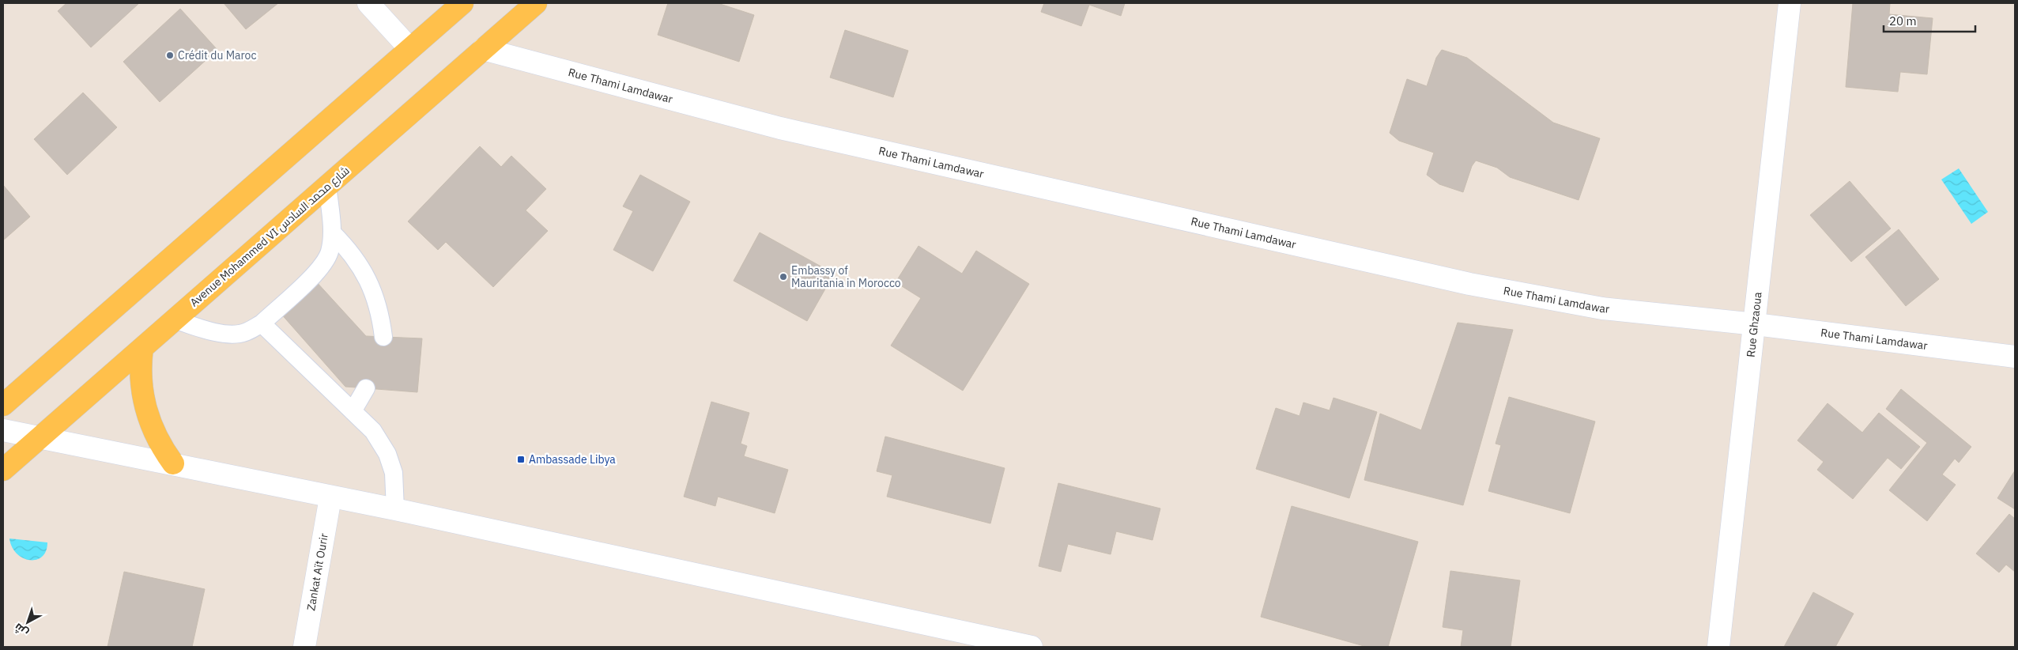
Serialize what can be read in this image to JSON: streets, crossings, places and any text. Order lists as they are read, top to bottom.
{
  "streets": {
    "main road": ["Avenue Mohammed VI شارع محمد السادس"],
    "street": ["Rue Thami Lamdawar", "Rue Ghzaoua", "Zankat Aït Ourir"]
  },
  "crossings": [
    ["Rue Thami Lamdawar", "Avenue Mohammed VI شارع محمد السادس"],
    ["Rue Thami Lamdawar", "Rue Ghzaoua"]
  ],
  "places": {
    "other": ["Crédit du Maroc", "Embassy of Mauritania in Morocco"],
    "transit": ["Ambassade Libya"]
  },
  "scale_bar": "20 m",
  "north": "bottom left"
}
